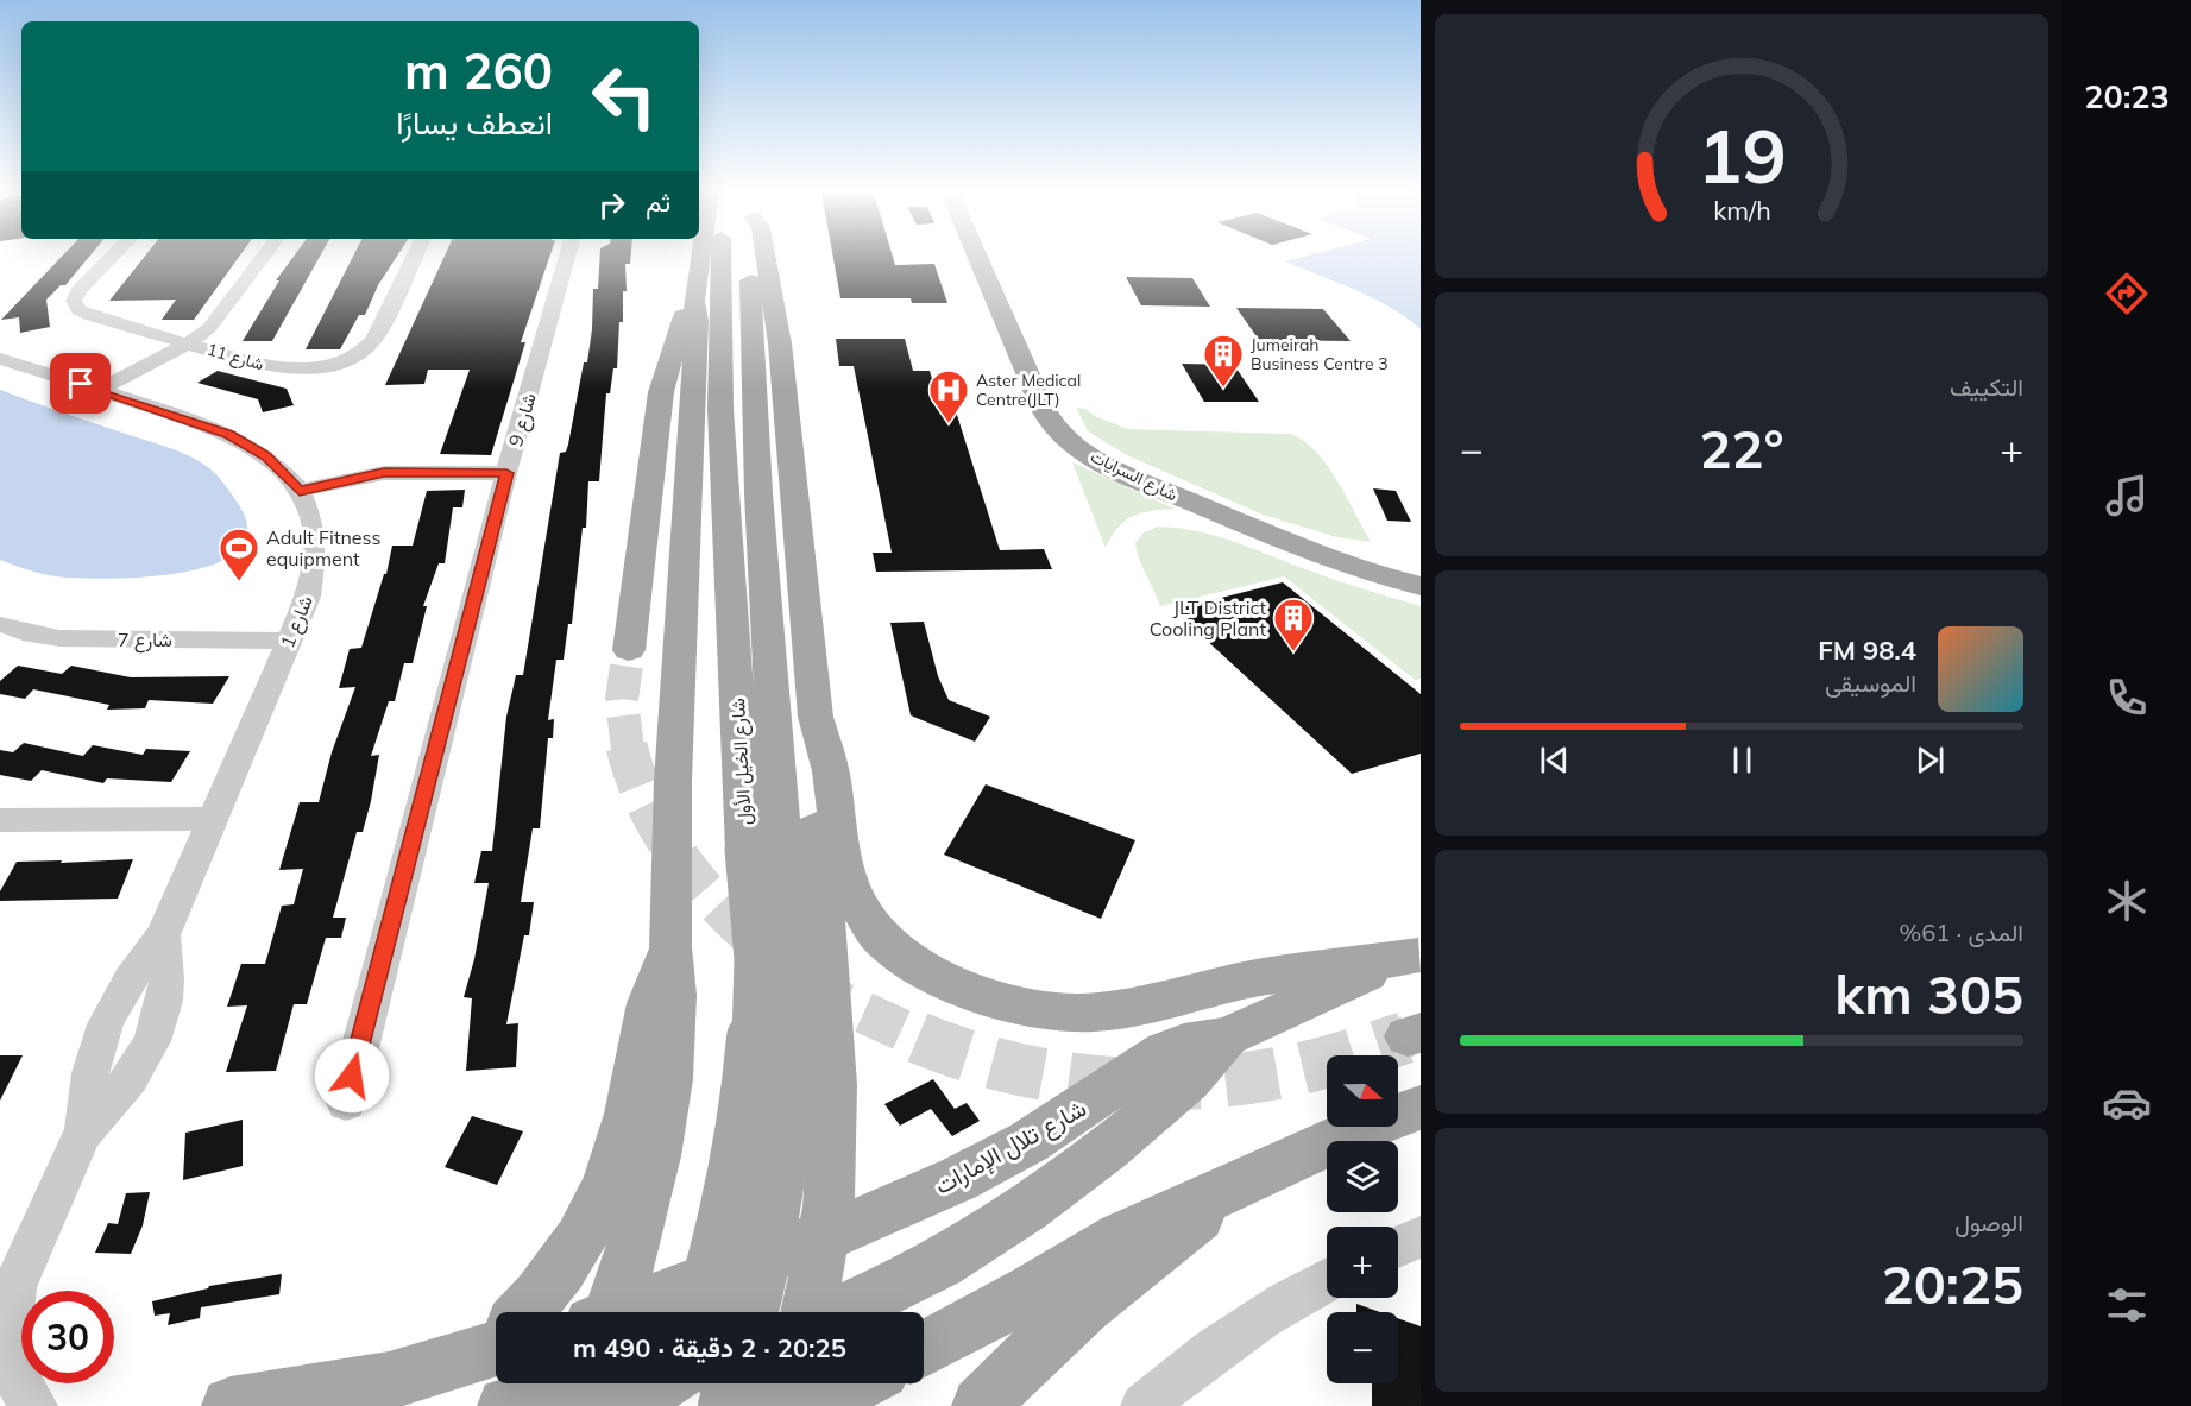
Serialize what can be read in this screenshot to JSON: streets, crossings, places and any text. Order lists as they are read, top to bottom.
{
  "streets": {
    "main road": ["شارع السرايات", "شارع الخيل الأول", "شارع تلال الإمارات"],
    "street": [
      "شارع 11",
      "شارع 9",
      "شارع 1",
      "شارع 7"
    ]
  },
  "crossings": [
    ["شارع 1", "شارع 7"]
  ],
  "places": {
    "building": ["Jumeirah Business Centre 3", "JLT District Cooling Plant"],
    "hospital": ["Aster Medical Centre(JLT)"],
    "sports": ["Adult Fitness equipment"]
  },
  "north": "right",
  "page": {
    "tabs": "20:23",
    "turn": ["260 m", "انعطف يسارًا"],
    "then": "ثم",
    "tile": [
      "التكييف",
      ["المدى · 61%", "305 km"],
      ["الوصول", "20:25"]
    ],
    "heat": ["−", "22°", "+"],
    "song": ["98.4 FM", "الموسيقى"],
    "map_buttons": ["+", "−"],
    "limit": "30",
    "trip": "20:25 · 2 دقيقة · 490 m",
    "gauge": ["19", "km/h"]
  }
}
